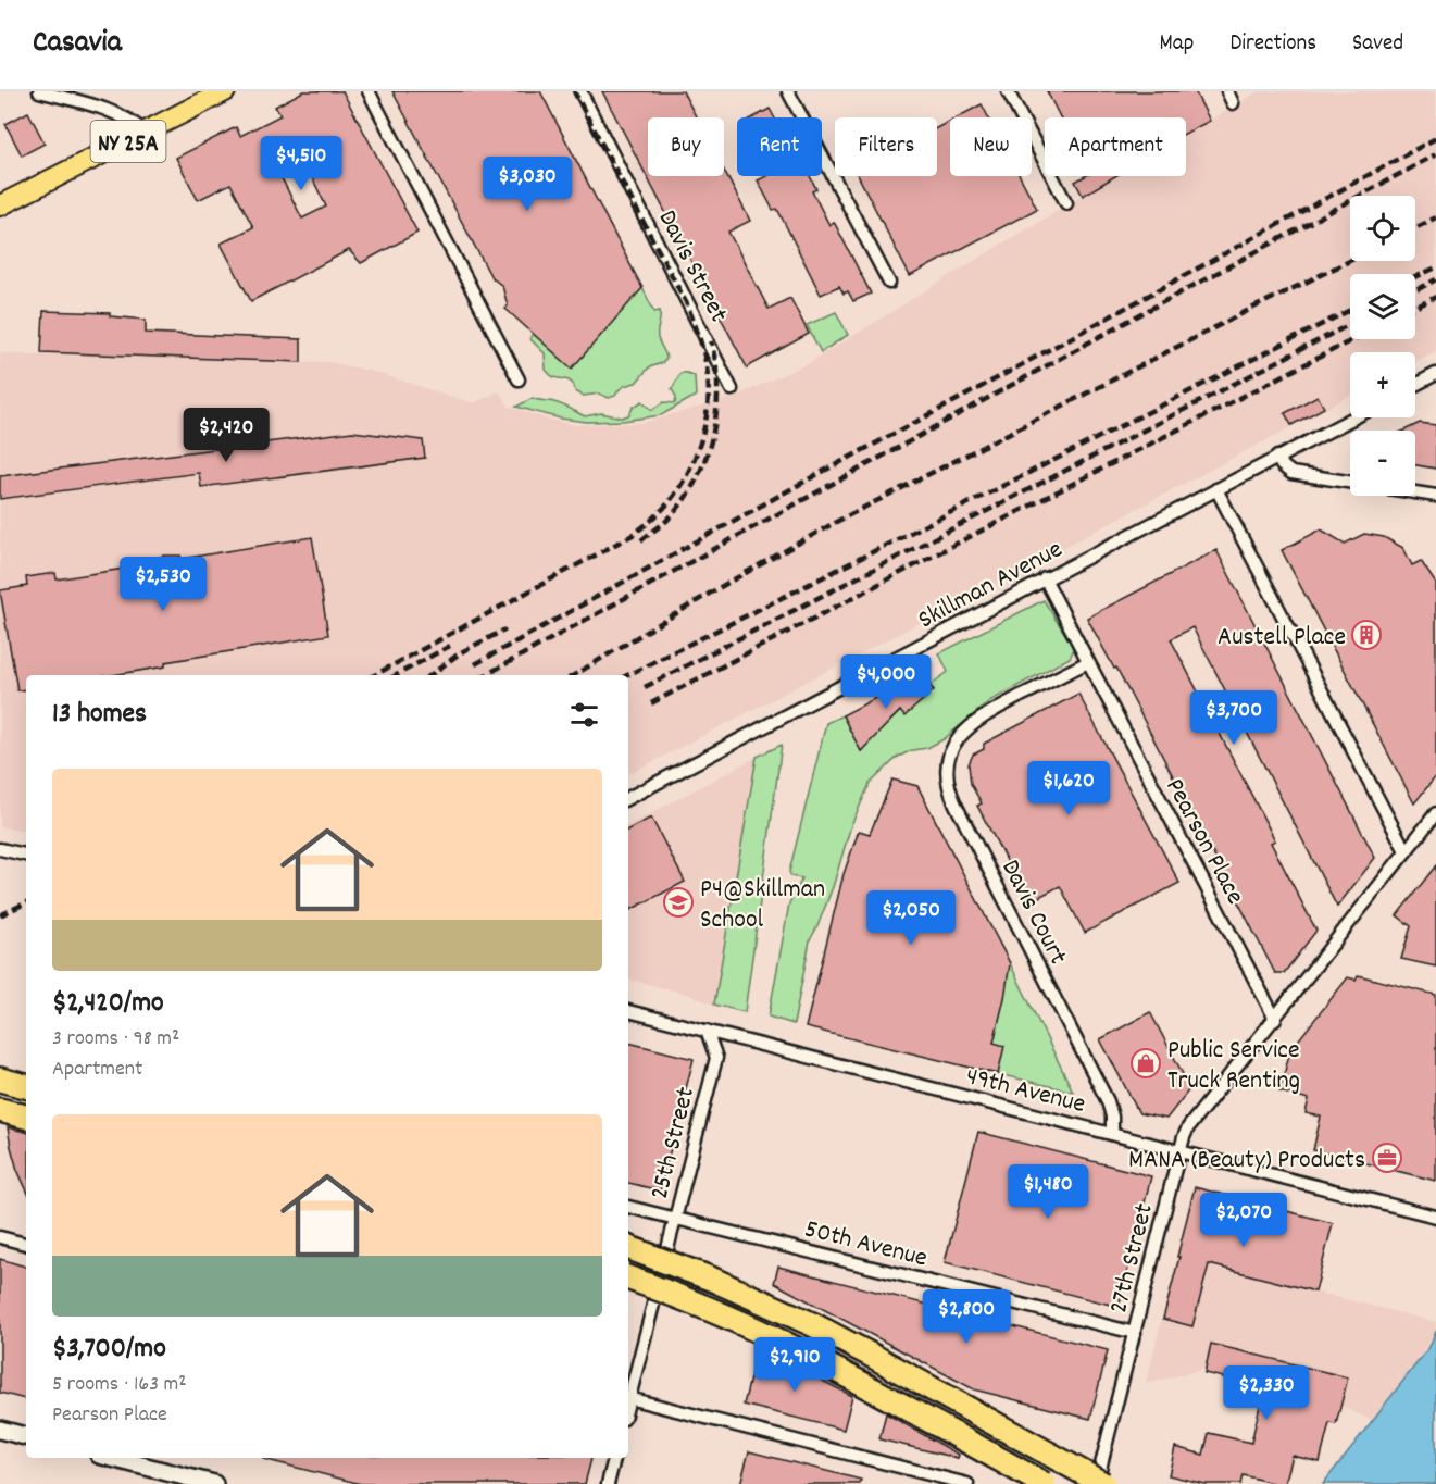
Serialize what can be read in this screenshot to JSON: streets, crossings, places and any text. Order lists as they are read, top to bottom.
{
  "streets": {
    "main road": ["NY 25A"],
    "street": [
      "Davis Street",
      "Skillman Avenue",
      "Pearson Place",
      "Davis Court",
      "49th Avenue",
      "25th Street",
      "50th Avenue",
      "27th Street"
    ]
  },
  "crossings": [
    ["Skillman Avenue", "Pearson Place"],
    ["Pearson Place", "Davis Court"],
    ["Pearson Place", "27th Street"],
    ["Davis Court", "49th Avenue"],
    ["49th Avenue", "25th Street"],
    ["49th Avenue", "27th Street"],
    ["25th Street", "50th Avenue"],
    ["50th Avenue", "27th Street"]
  ],
  "places": {
    "building": ["Austell Place"],
    "school or university": ["P4@Skillman School"],
    "shop": ["Public Service Truck Renting"],
    "office": ["MANA (Beauty) Products"]
  },
  "page": {
    "header": "Casavia",
    "nav": ["Map", "Directions", "Saved"],
    "chip": [
      "Buy",
      "Rent",
      "Filters",
      "New",
      "Apartment"
    ],
    "price": [
      "$4,510",
      "$3,030",
      "$2,420",
      "$2,530",
      "$4,000",
      "$3,700",
      "$1,620",
      "$2,050",
      "$1,480",
      "$2,070",
      "$2,800",
      "$2,910",
      "$2,330"
    ],
    "map_buttons": ["+", "−"],
    "heading": "13 homes",
    "list": [
      {
        "name": "$2,420/mo",
        "note": "3 rooms · 98 m² · Apartment"
      },
      {
        "name": "$3,700/mo",
        "note": "5 rooms · 163 m² · Pearson Place"
      }
    ]
  }
}
